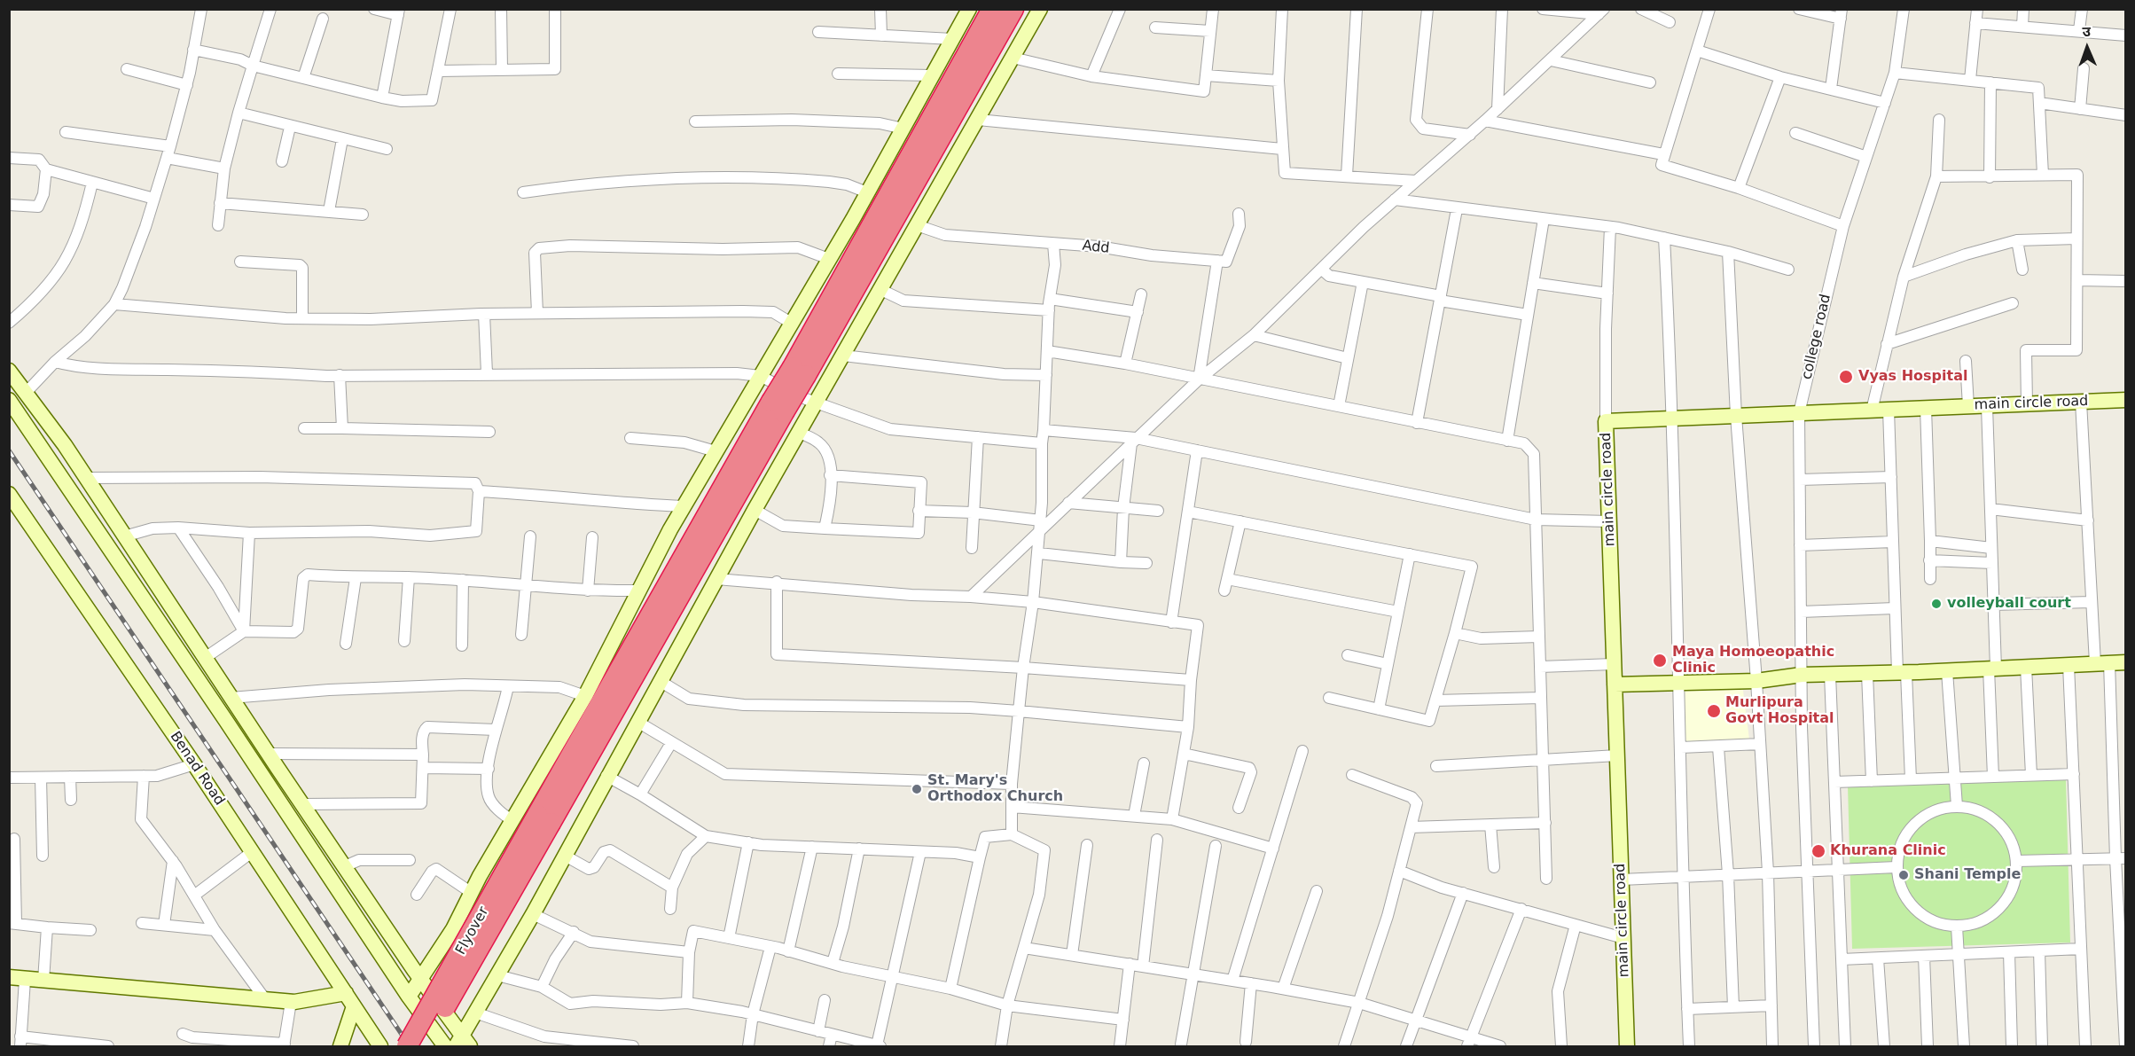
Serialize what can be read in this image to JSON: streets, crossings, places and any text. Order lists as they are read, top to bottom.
{
  "streets": {
    "highway": ["Flyover"],
    "street": [
      "Add",
      "college road",
      "main circle road",
      "Benad Road"
    ]
  },
  "crossings": [
    ["college road", "main circle road"]
  ],
  "places": [
    "Vyas Hospital",
    "volleyball court",
    "Maya Homoeopathic Clinic",
    "Murlipura Govt Hospital",
    "St. Mary's Orthodox Church",
    "Khurana Clinic",
    "Shani Temple"
  ],
  "north": "top"
}
